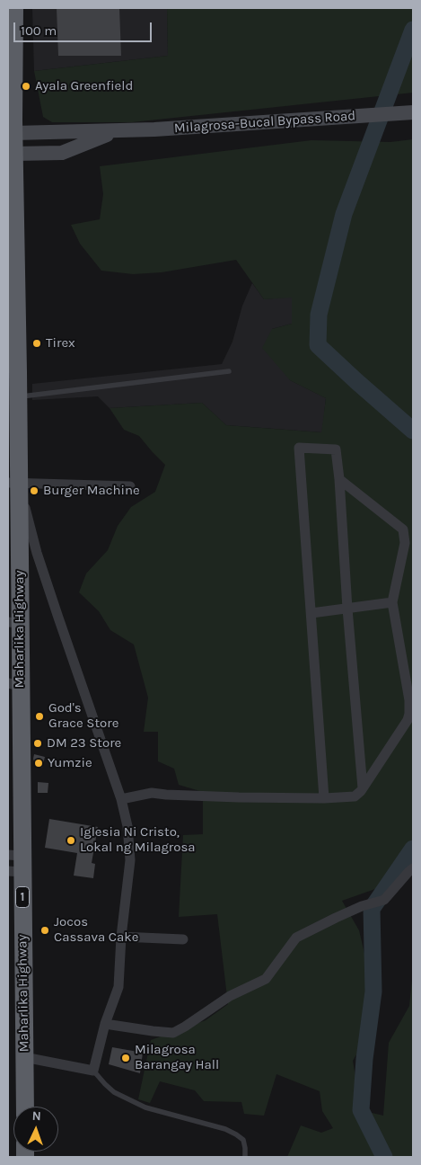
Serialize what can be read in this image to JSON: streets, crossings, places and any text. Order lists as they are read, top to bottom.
{
  "streets": {
    "highway": ["Maharlika Highway", "1"],
    "main road": ["Milagrosa-Bucal Bypass Road"]
  },
  "crossings": [
    ["Milagrosa-Bucal Bypass Road", "Maharlika Highway"]
  ],
  "places": [
    "Ayala Greenfield",
    "Tirex",
    "Burger Machine",
    "God's Grace Store",
    "DM 23 Store",
    "Yumzie",
    "Iglesia Ni Cristo, Lokal ng Milagrosa",
    "Jocos Cassava Cake",
    "Milagrosa Barangay Hall"
  ],
  "scale_bar": "100 m",
  "north": "top"
}
